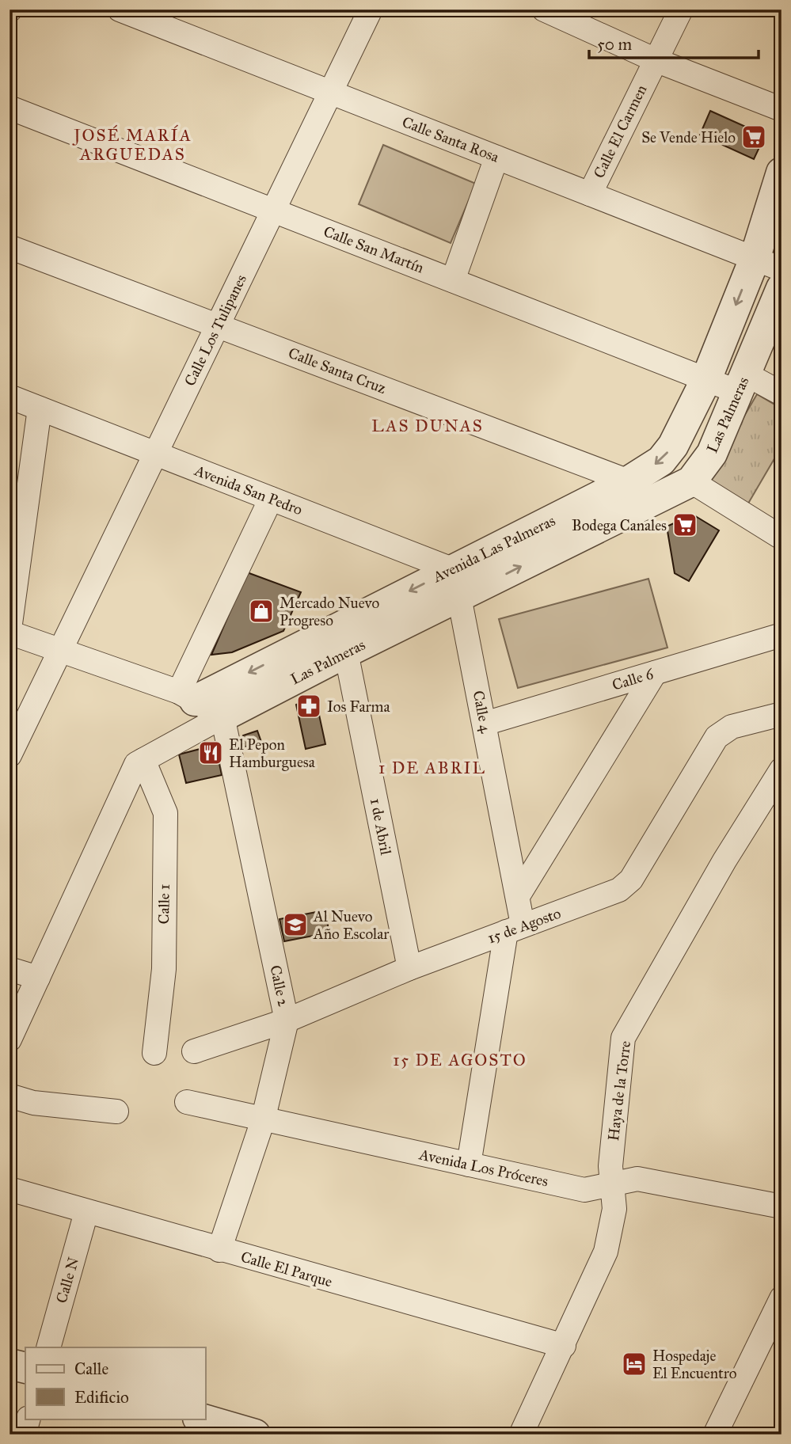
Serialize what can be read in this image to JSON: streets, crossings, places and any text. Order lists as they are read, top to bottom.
{
  "streets": {
    "street": [
      "Calle El Carmen",
      "Calle Santa Rosa",
      "Calle San Martín",
      "Calle Los Tulipanes",
      "Calle Santa Cruz",
      "Las Palmeras",
      "Avenida San Pedro",
      "Avenida Las Palmeras",
      "Calle 6",
      "Calle 4",
      "1 de Abril",
      "Calle 1",
      "15 de Agosto",
      "Calle 2",
      "Haya de la Torre",
      "Avenida Los Próceres",
      "Calle El Parque",
      "Calle N"
    ]
  },
  "crossings": [
    ["Calle El Carmen", "Calle Santa Rosa"],
    ["Calle Santa Rosa", "Calle Los Tulipanes"],
    ["Calle Santa Rosa", "Avenida Las Palmeras"],
    ["Calle San Martín", "Calle Los Tulipanes"],
    ["Calle San Martín", "Las Palmeras"],
    ["Calle San Martín", "Avenida Las Palmeras"],
    ["Calle Los Tulipanes", "Calle Santa Cruz"],
    ["Calle Los Tulipanes", "Avenida San Pedro"],
    ["Calle Santa Cruz", "Las Palmeras"],
    ["Calle Santa Cruz", "Avenida Las Palmeras"],
    ["Las Palmeras", "Avenida San Pedro"],
    ["Las Palmeras", "Avenida Las Palmeras"],
    ["Las Palmeras", "Calle 4"],
    ["Las Palmeras", "1 de Abril"],
    ["Las Palmeras", "Calle 1"],
    ["Las Palmeras", "Calle 2"],
    ["Avenida San Pedro", "Avenida Las Palmeras"],
    ["Avenida San Pedro", "Calle 4"],
    ["Avenida Las Palmeras", "Calle 4"],
    ["Calle 6", "Calle 4"],
    ["Calle 4", "15 de Agosto"],
    ["Calle 4", "Avenida Los Próceres"],
    ["1 de Abril", "15 de Agosto"],
    ["15 de Agosto", "Calle 2"],
    ["Calle 2", "Avenida Los Próceres"],
    ["Calle 2", "Calle El Parque"],
    ["Haya de la Torre", "Avenida Los Próceres"],
    ["Haya de la Torre", "Calle El Parque"],
    ["Calle El Parque", "Calle N"]
  ],
  "one_way": ["Avenida Las Palmeras"],
  "districts": [
    "JOSÉ MARÍA ARGUEDAS",
    "LAS DUNAS",
    "1 DE ABRIL",
    "15 DE AGOSTO"
  ],
  "places": {
    "supermarket": ["Se Vende Hielo", "Bodega Canales"],
    "shop": ["Mercado Nuevo Progreso"],
    "pharmacy": ["Ios Farma"],
    "restaurant": ["El Pepon Hamburguesa"],
    "school or university": ["Al Nuevo Año Escolar"],
    "hotel": ["Hospedaje El Encuentro"]
  },
  "legend": ["Calle", "Edificio"],
  "scale_bar": "50 m"
}
